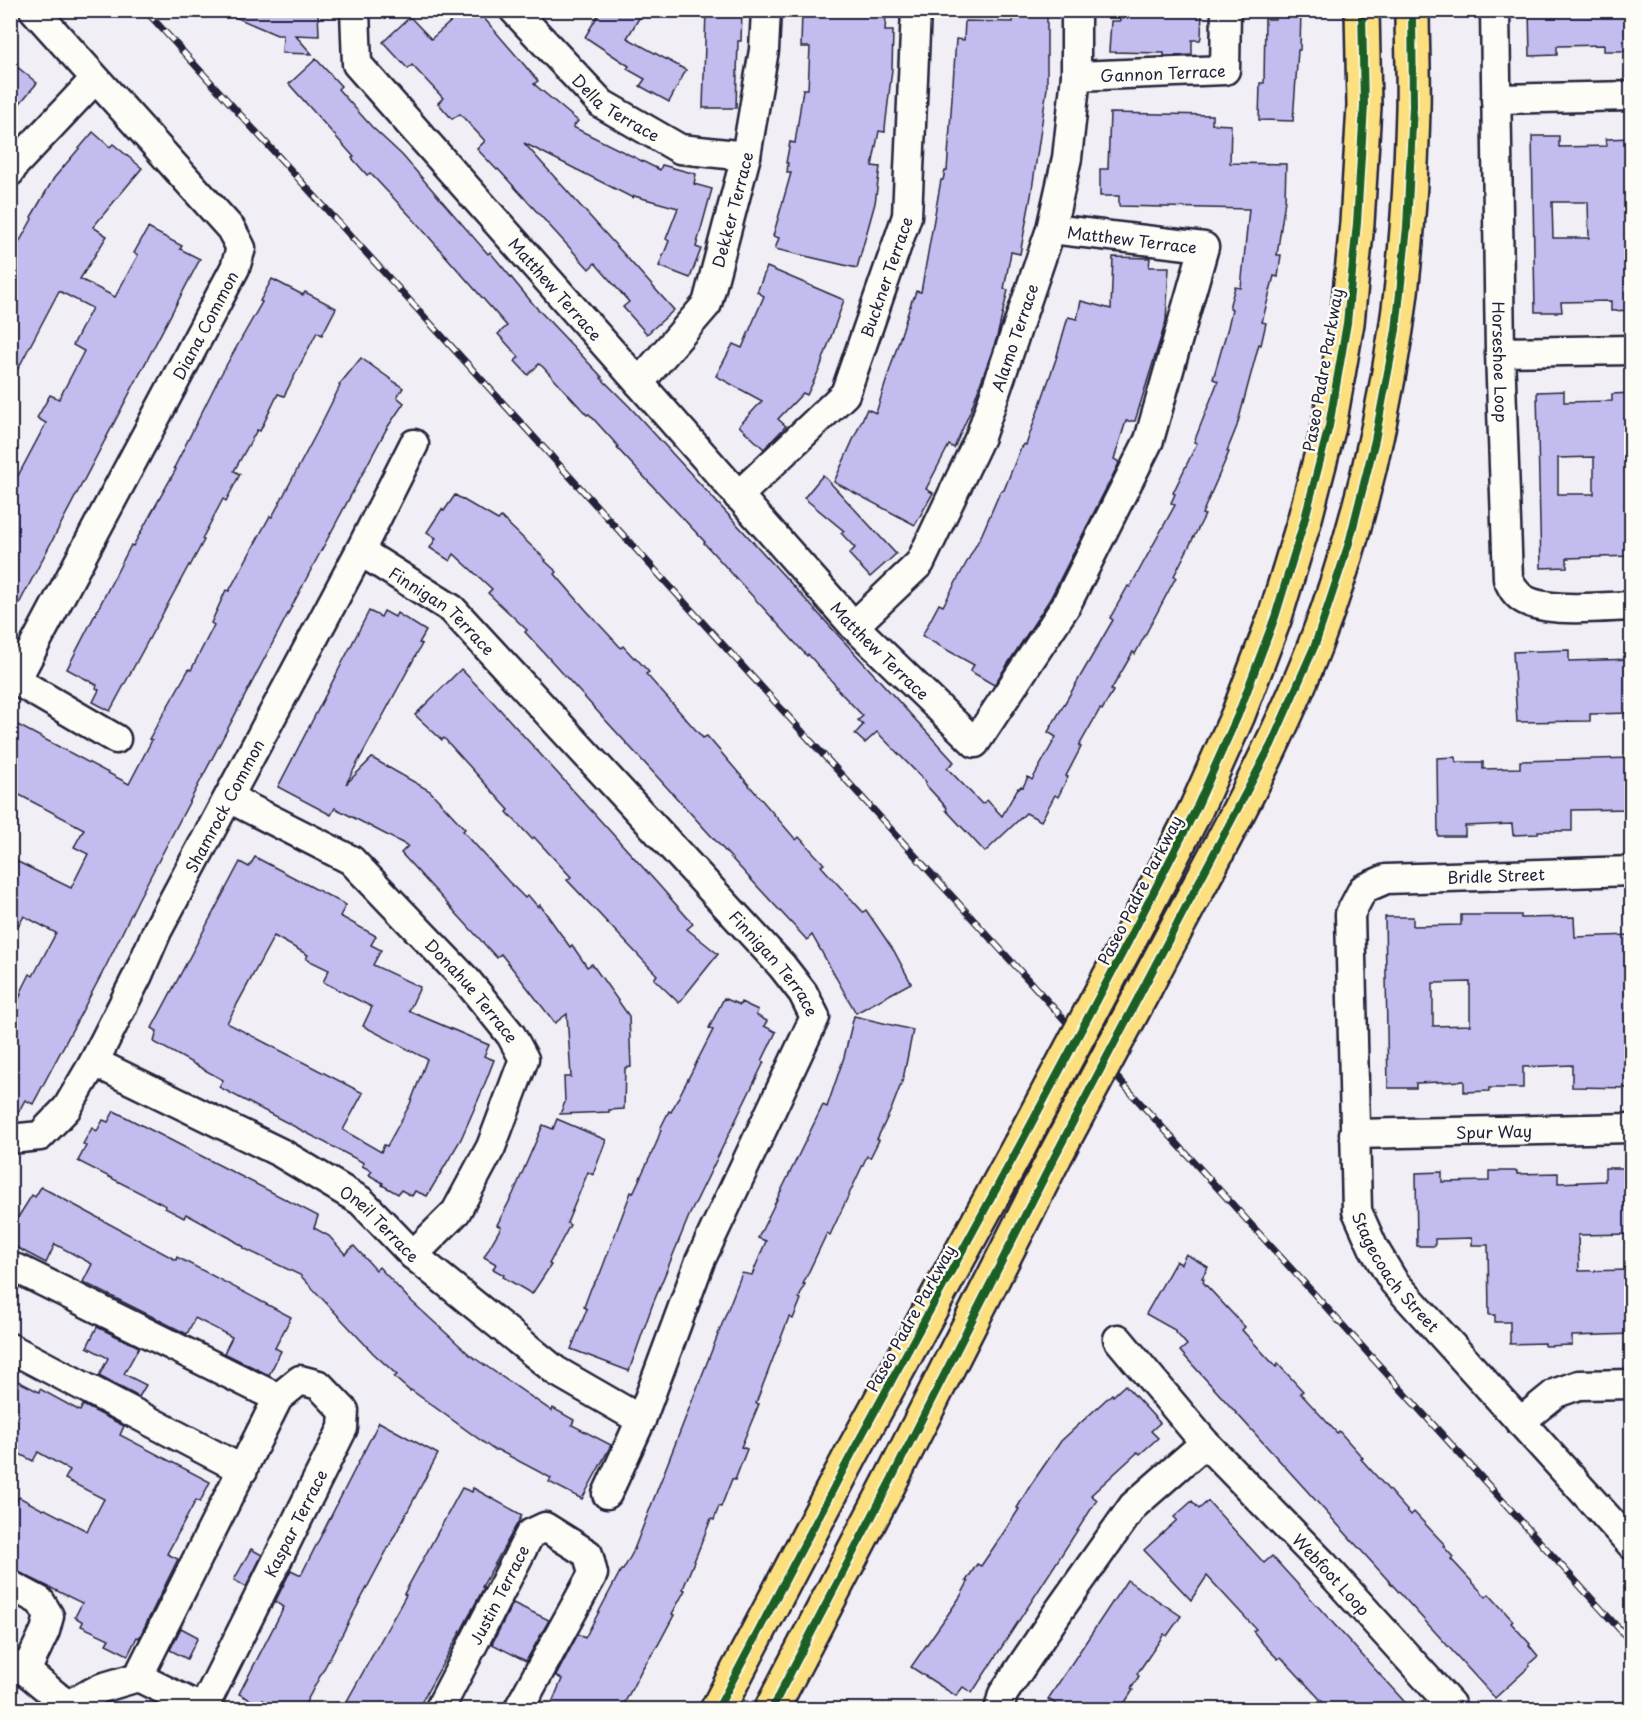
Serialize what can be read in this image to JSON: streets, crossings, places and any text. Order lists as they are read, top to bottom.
{
  "streets": {
    "main road": ["Paseo Padre Parkway"],
    "street": [
      "Gannon Terrace",
      "Della Terrace",
      "Dekker Terrace",
      "Matthew Terrace",
      "Buckner Terrace",
      "Diana Common",
      "Alamo Terrace",
      "Horseshoe Loop",
      "Finnigan Terrace",
      "Shamrock Common",
      "Bridle Street",
      "Donahue Terrace",
      "Spur Way",
      "Oneil Terrace",
      "Stagecoach Street",
      "Kaspar Terrace",
      "Webfoot Loop",
      "Justin Terrace"
    ]
  },
  "crossings": [
    ["Gannon Terrace", "Alamo Terrace"],
    ["Della Terrace", "Dekker Terrace"],
    ["Dekker Terrace", "Matthew Terrace"],
    ["Matthew Terrace", "Buckner Terrace"],
    ["Matthew Terrace", "Alamo Terrace"],
    ["Finnigan Terrace", "Shamrock Common"],
    ["Finnigan Terrace", "Oneil Terrace"],
    ["Shamrock Common", "Donahue Terrace"],
    ["Shamrock Common", "Oneil Terrace"],
    ["Bridle Street", "Stagecoach Street"],
    ["Donahue Terrace", "Oneil Terrace"],
    ["Spur Way", "Stagecoach Street"]
  ]
}
